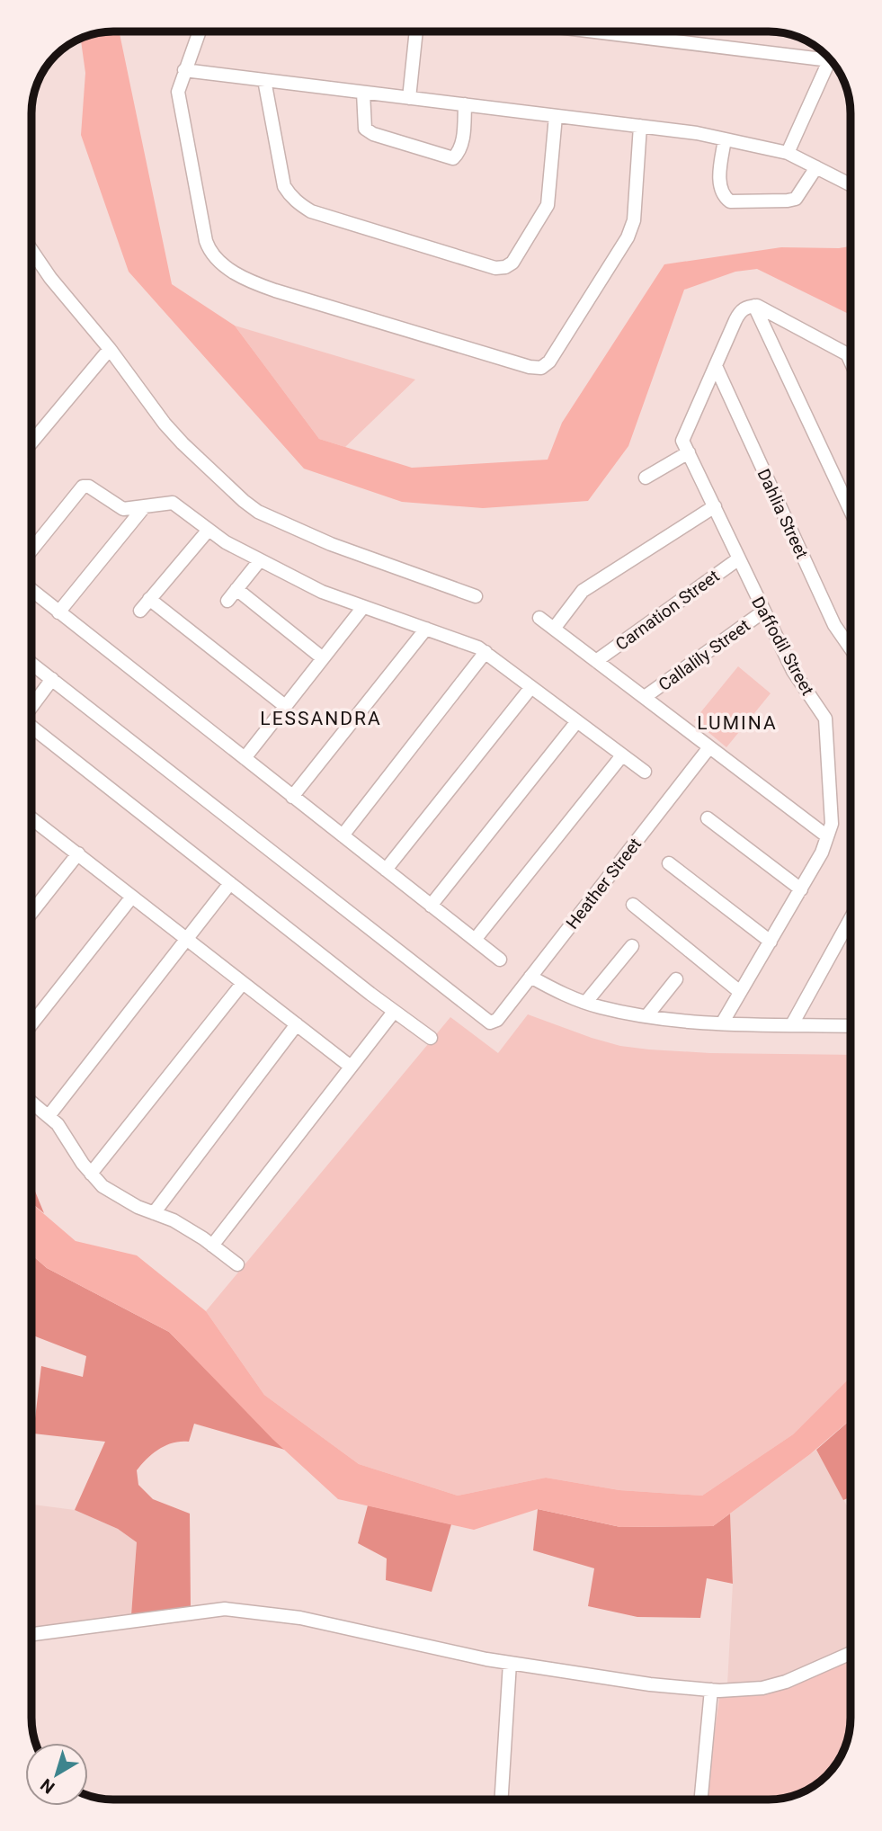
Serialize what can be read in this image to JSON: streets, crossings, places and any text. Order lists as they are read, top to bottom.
{
  "streets": {
    "street": [
      "Dahlia Street",
      "Carnation Street",
      "Daffodil Street",
      "Callalily Street",
      "Heather Street"
    ]
  },
  "crossings": [
    ["Carnation Street", "Daffodil Street"],
    ["Daffodil Street", "Callalily Street"]
  ],
  "districts": ["LESSANDRA", "LUMINA"],
  "north": "bottom left"
}
